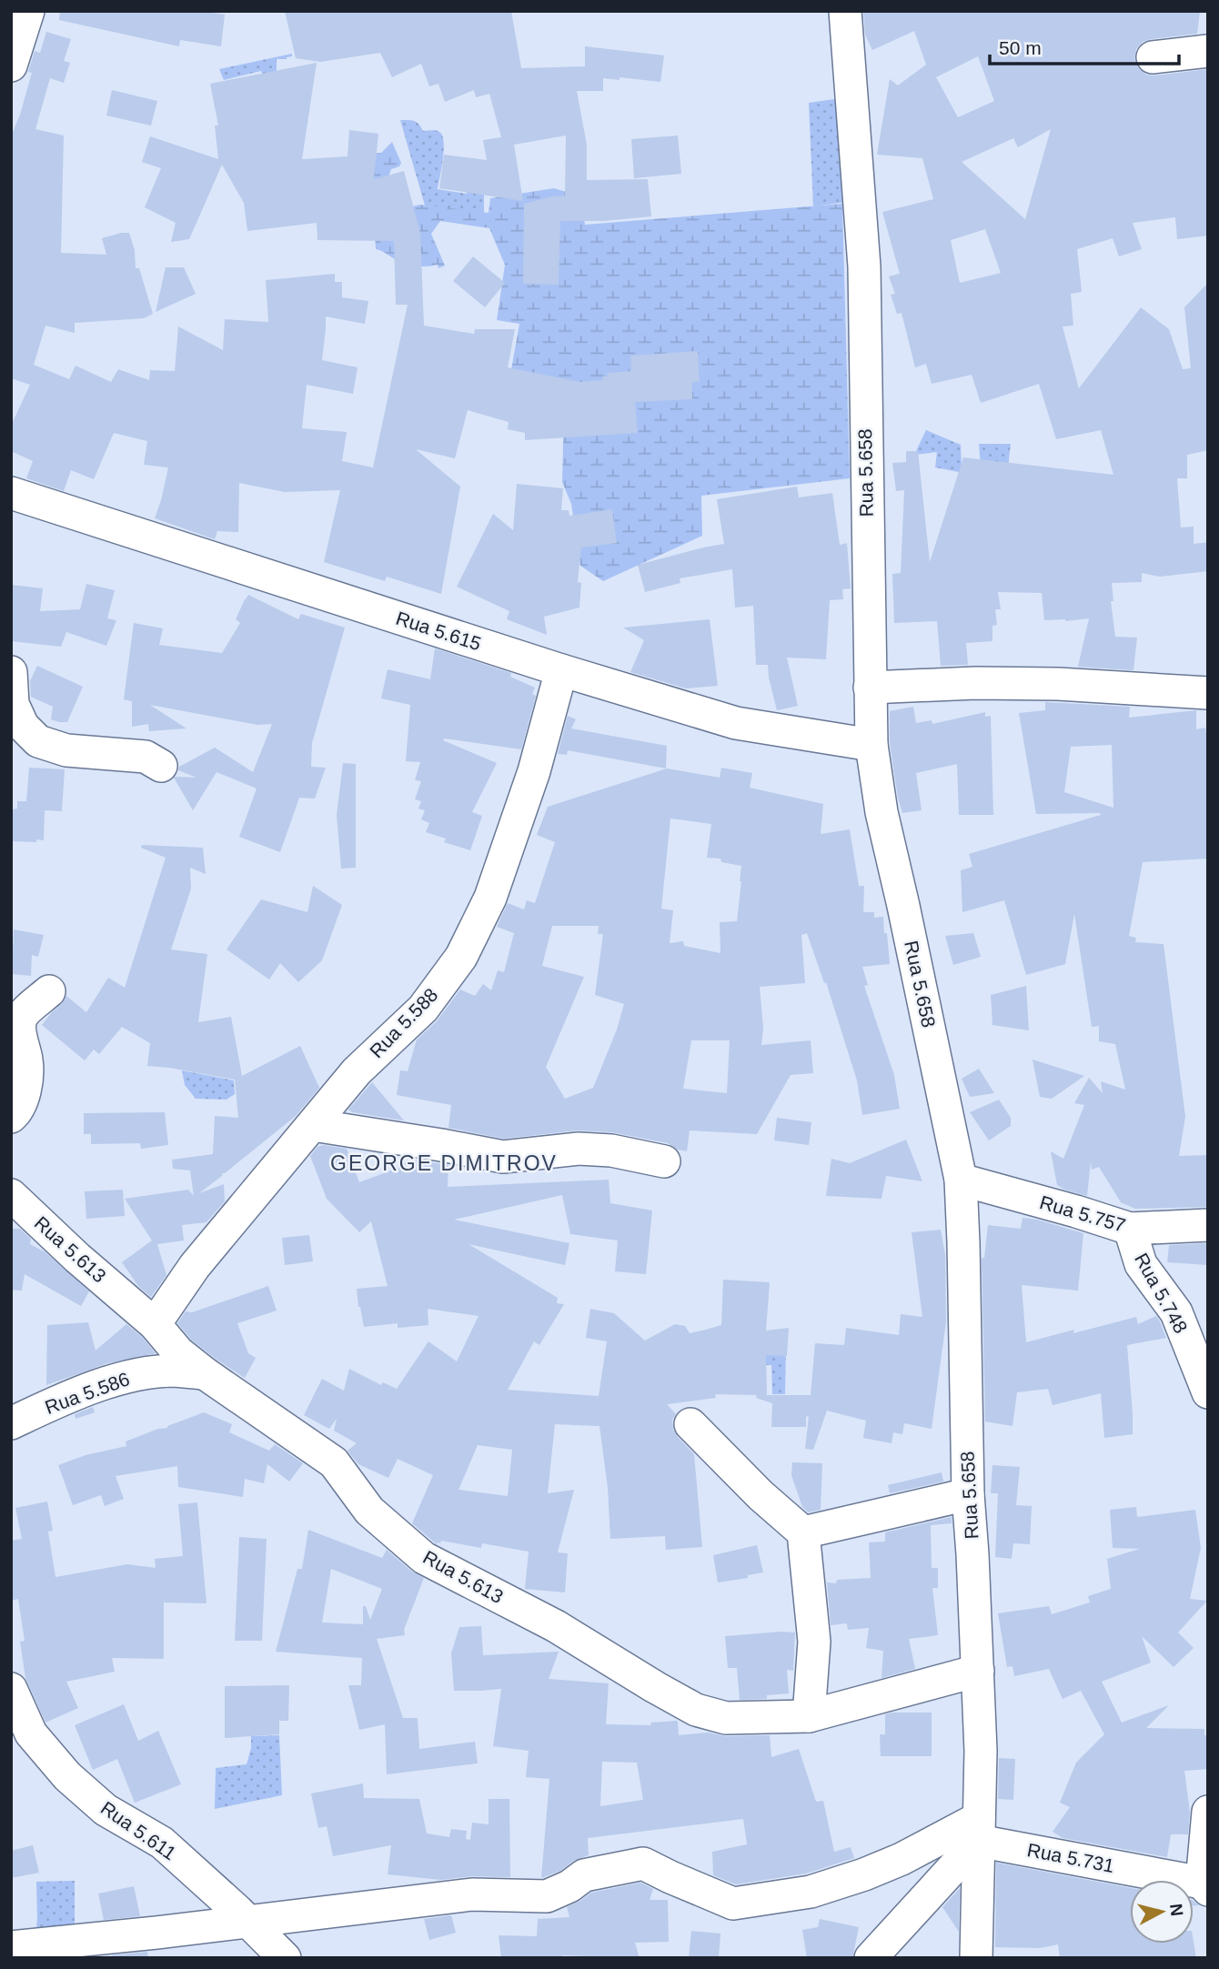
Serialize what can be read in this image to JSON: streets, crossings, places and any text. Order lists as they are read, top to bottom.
{
  "streets": {
    "street": [
      "Rua 5.658",
      "Rua 5.615",
      "Rua 5.588",
      "Rua 5.757",
      "Rua 5.613",
      "Rua 5.748",
      "Rua 5.586",
      "Rua 5.611",
      "Rua 5.731"
    ]
  },
  "crossings": [
    ["Rua 5.658", "Rua 5.615"],
    ["Rua 5.658", "Rua 5.757"],
    ["Rua 5.658", "Rua 5.613"],
    ["Rua 5.658", "Rua 5.731"],
    ["Rua 5.615", "Rua 5.588"],
    ["Rua 5.588", "Rua 5.613"],
    ["Rua 5.757", "Rua 5.748"],
    ["Rua 5.613", "Rua 5.586"]
  ],
  "districts": ["GEORGE DIMITROV"],
  "scale_bar": "50 m",
  "north": "right"
}
